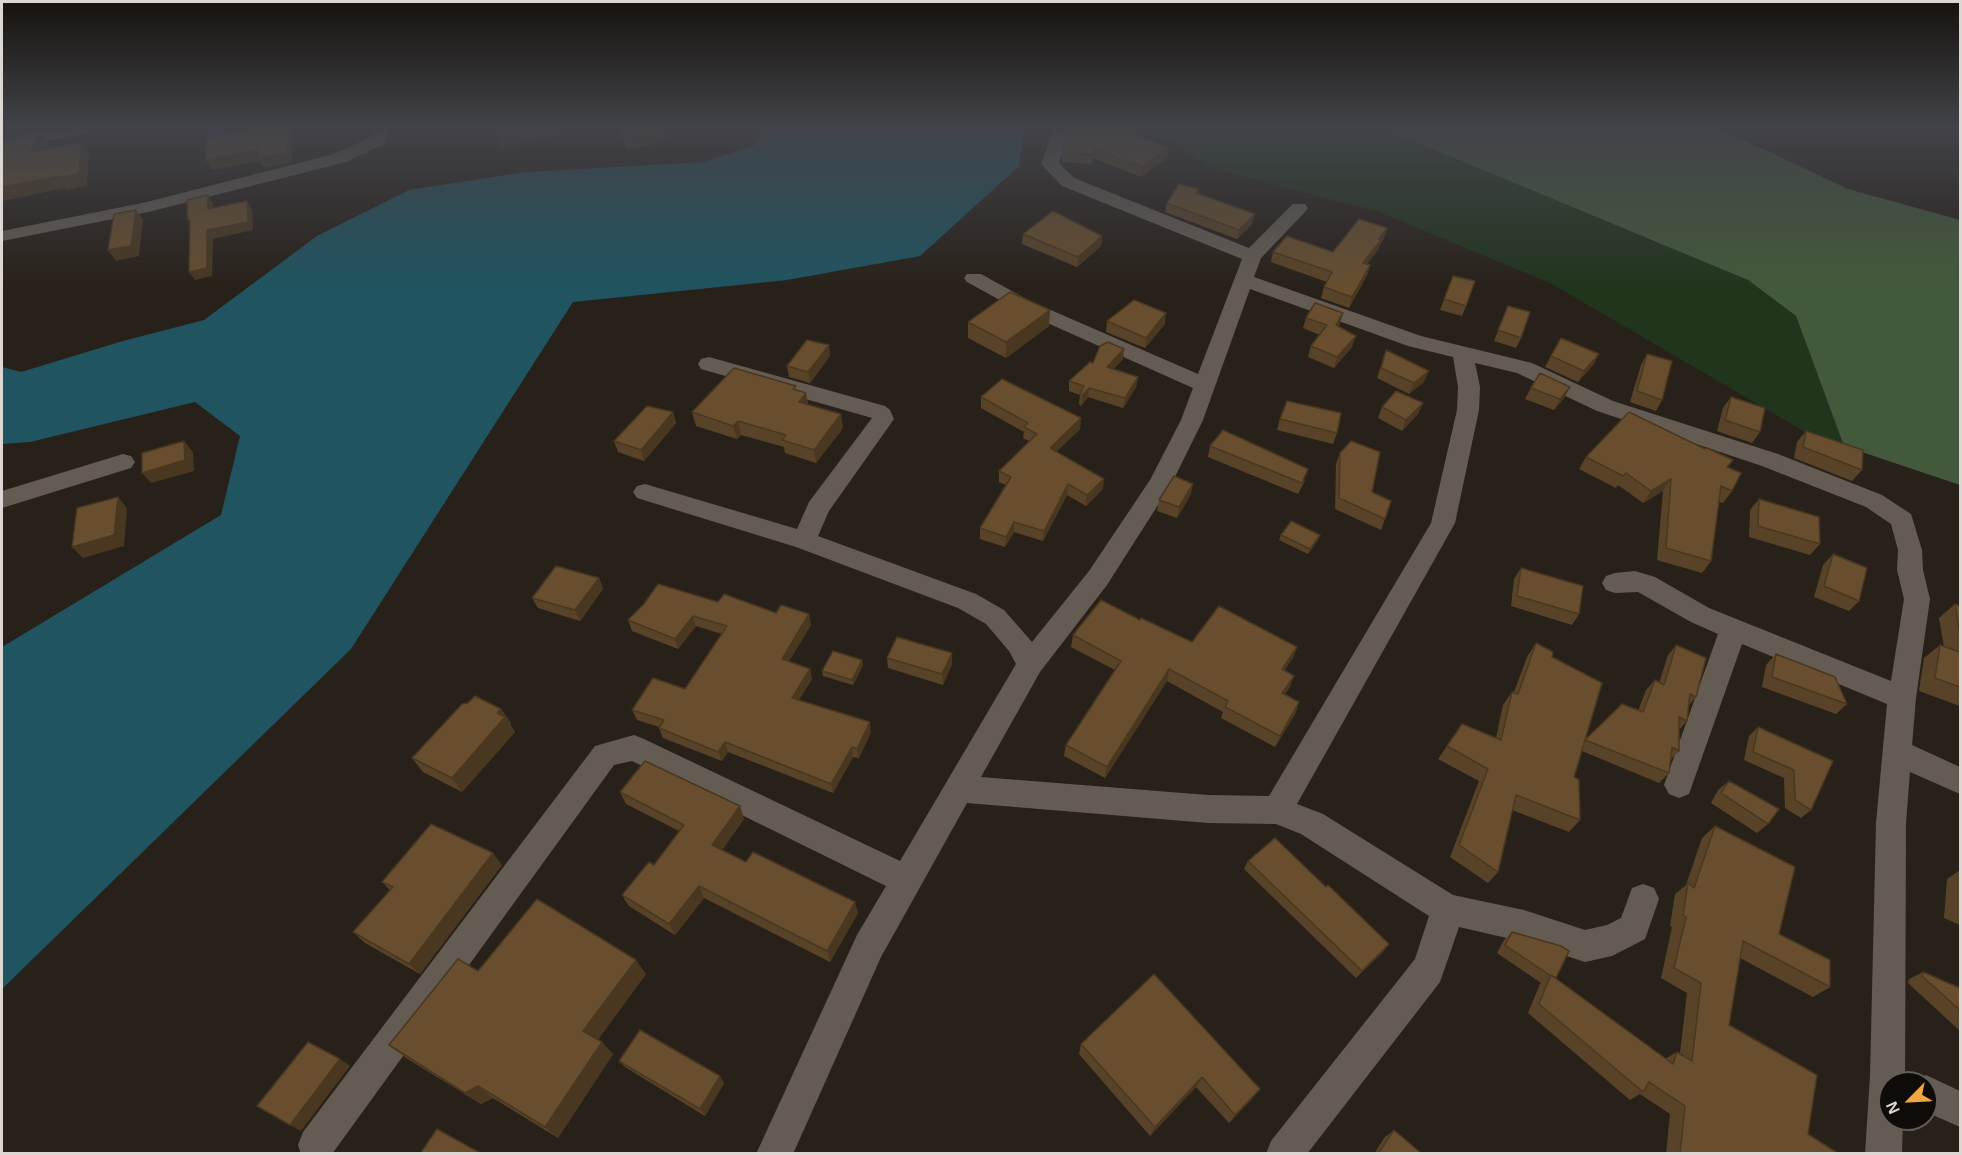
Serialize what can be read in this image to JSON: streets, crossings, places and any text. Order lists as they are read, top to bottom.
{
  "north": "bottom left"
}
